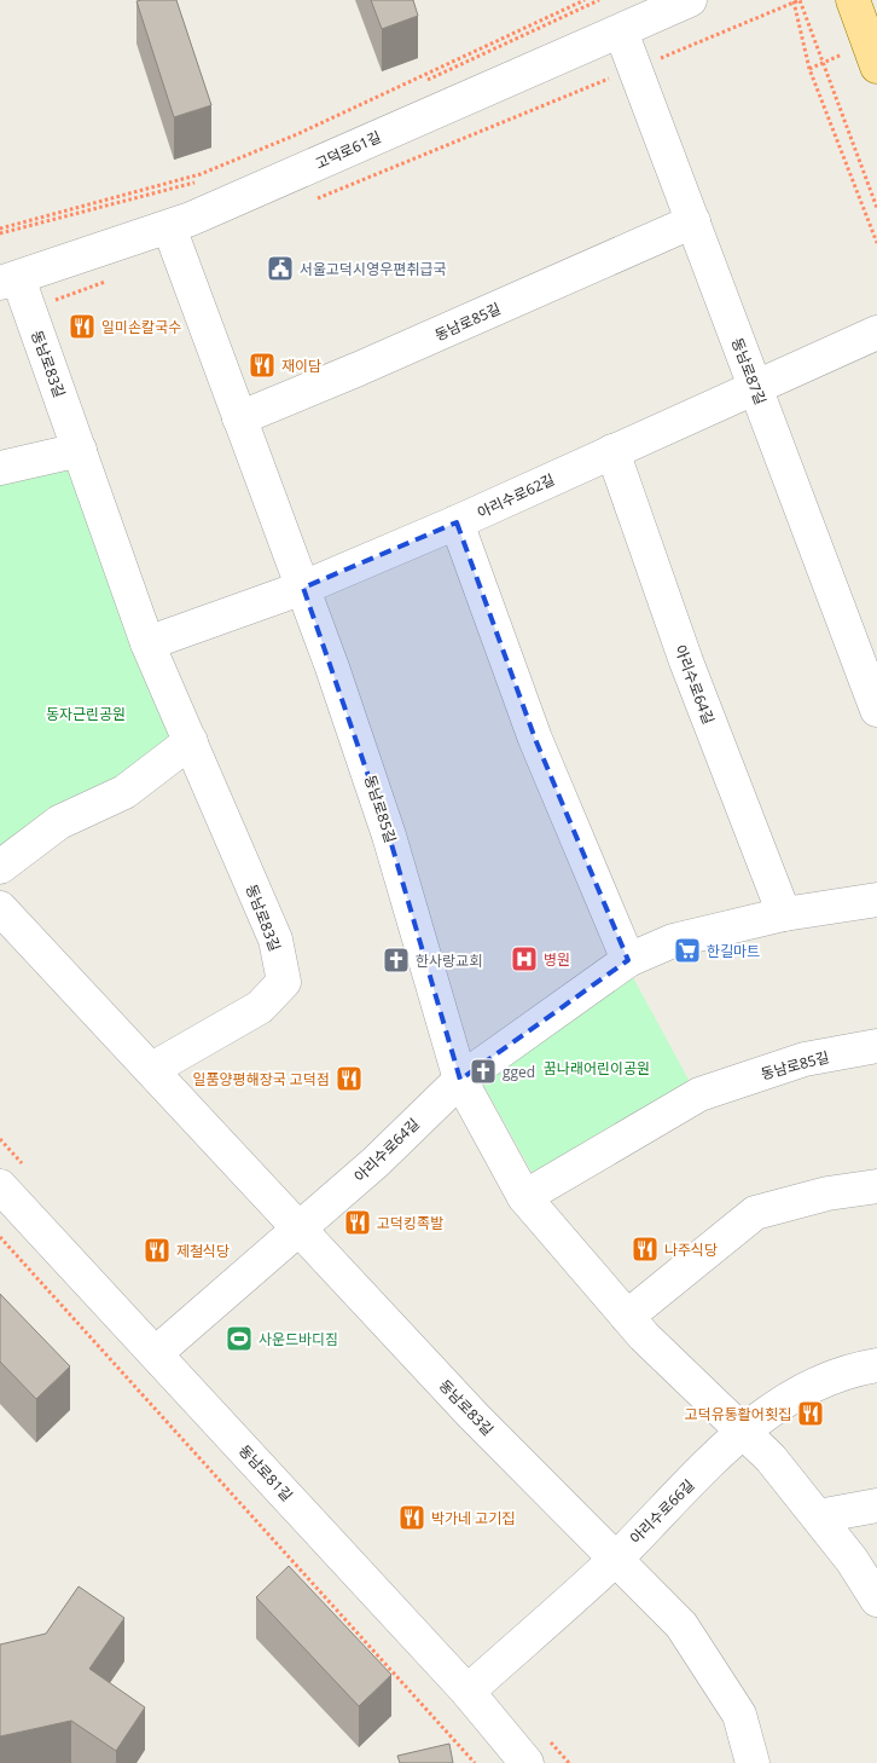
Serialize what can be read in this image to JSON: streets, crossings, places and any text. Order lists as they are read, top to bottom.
{
  "streets": {
    "street": [
      "고덕로61길",
      "동남로85길",
      "동남로83길",
      "동남로87길",
      "아리수로62길",
      "아리수로64길",
      "동남로81길",
      "아리수로66길"
    ]
  },
  "crossings": [
    ["고덕로61길", "동남로85길"],
    ["고덕로61길", "동남로83길"],
    ["고덕로61길", "동남로87길"],
    ["동남로85길", "동남로87길"],
    ["동남로85길", "아리수로62길"],
    ["동남로85길", "아리수로64길"],
    ["동남로85길", "아리수로66길"],
    ["동남로83길", "아리수로62길"],
    ["동남로83길", "아리수로64길"],
    ["동남로83길", "아리수로66길"],
    ["동남로87길", "아리수로62길"],
    ["아리수로62길", "아리수로64길"],
    ["아리수로64길", "동남로81길"],
    ["동남로81길", "아리수로66길"]
  ],
  "parks": ["동자근린공원", "꿈나래어린이공원"],
  "places": {
    "public building": ["서울고덕시영우편취급국"],
    "restaurant": [
      "일미손칼국수",
      "재이담",
      "일품양평해장국 고덕점",
      "고덕킹족발",
      "나주식당",
      "제철식당",
      "고덕유통활어횟집",
      "박가네 고기집"
    ],
    "supermarket": ["한길마트"],
    "hospital": ["병원"],
    "church": ["한사랑교회", "gged"],
    "sports": ["사운드바디짐"]
  }
}
